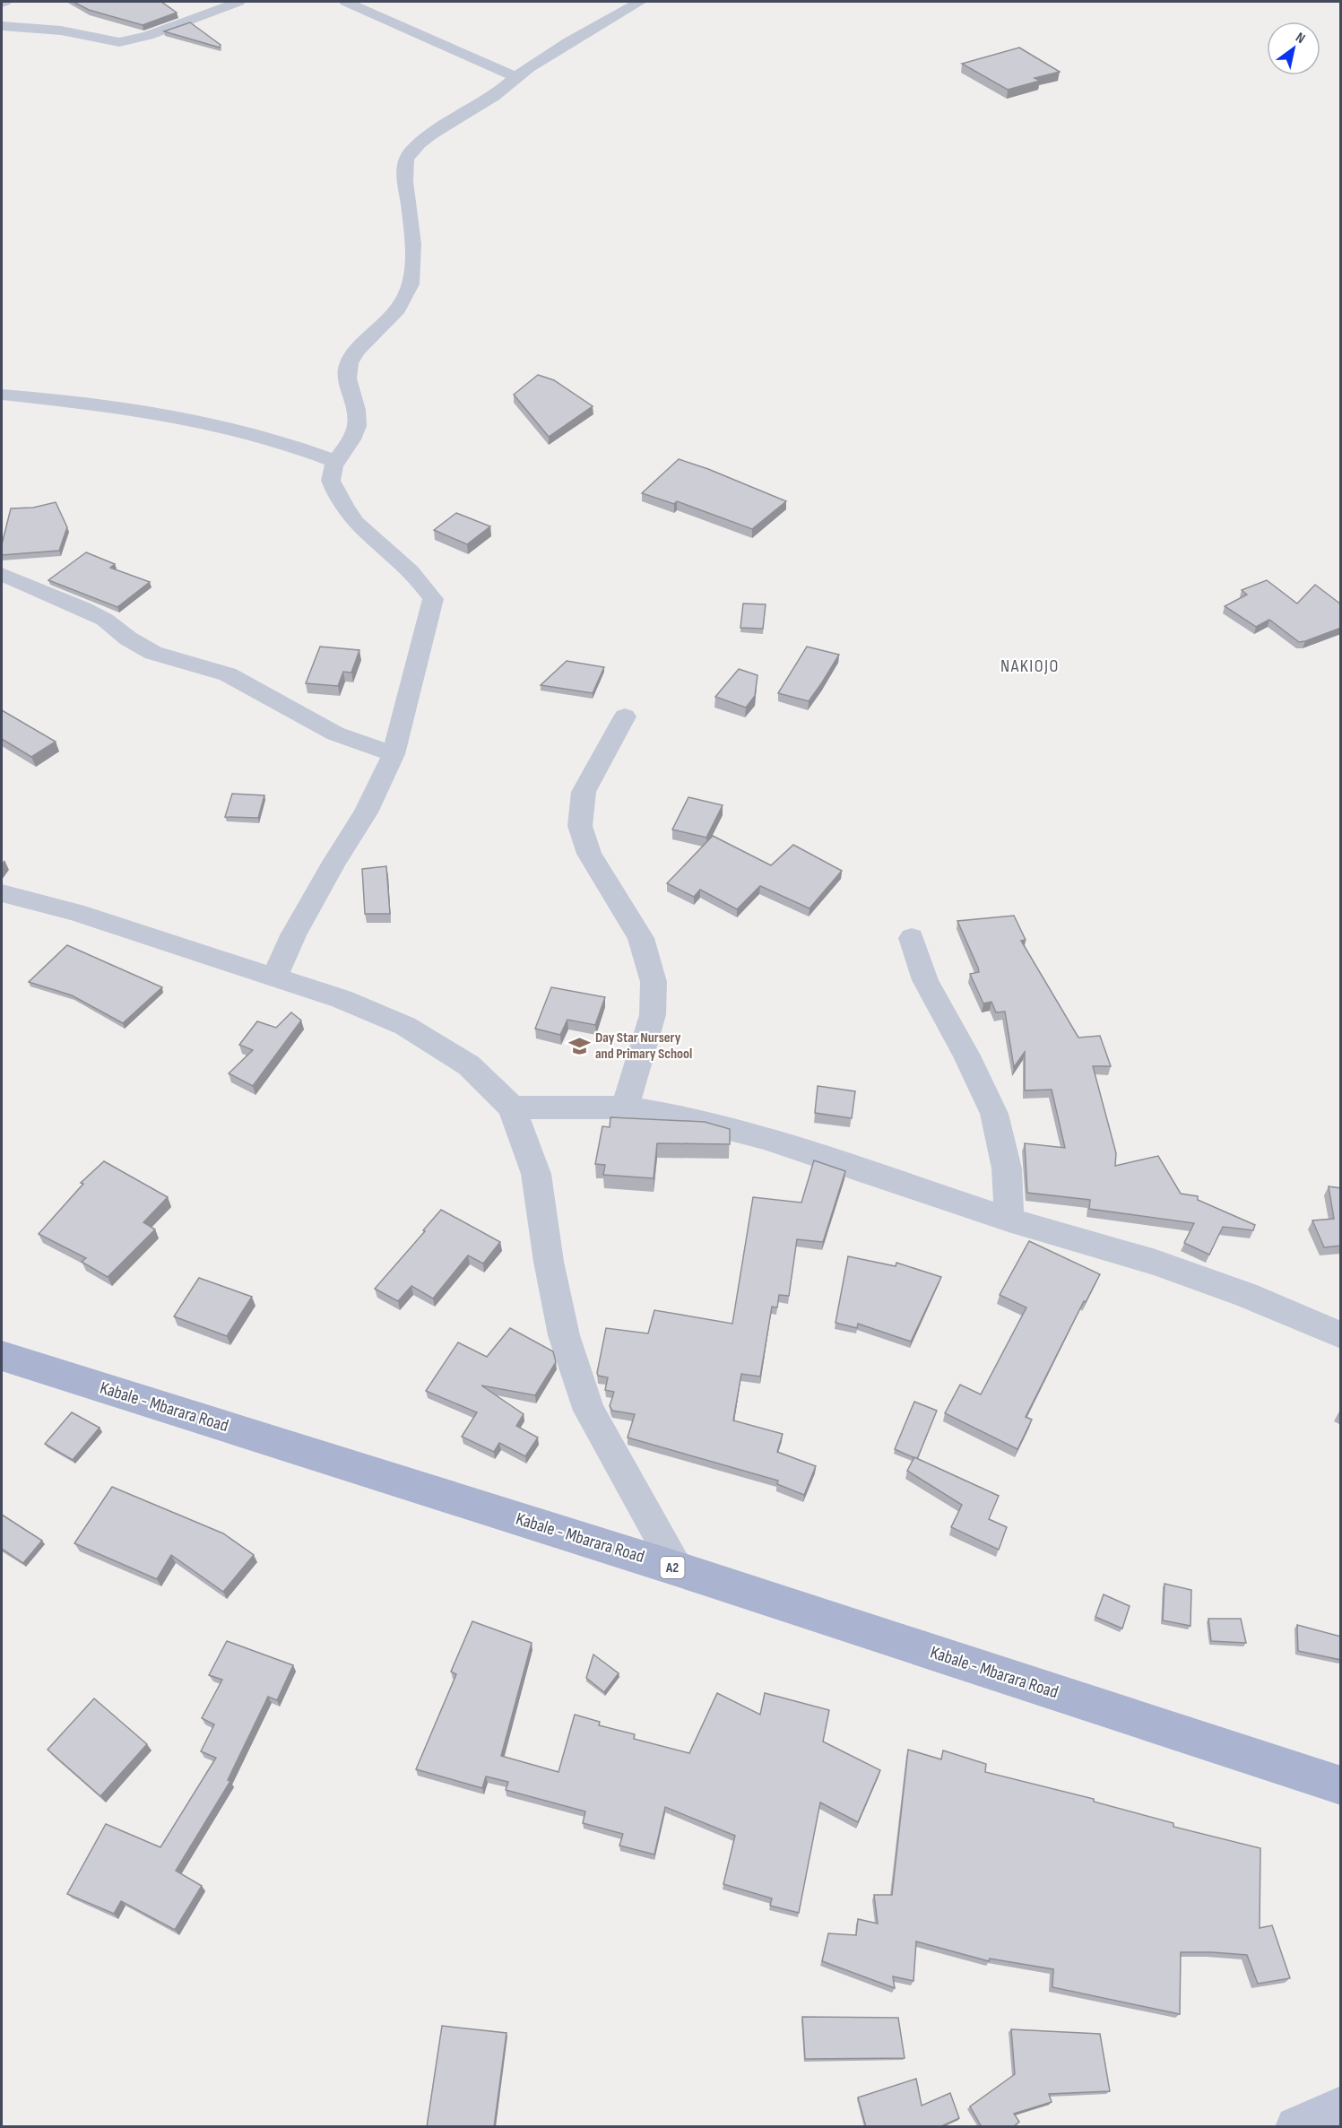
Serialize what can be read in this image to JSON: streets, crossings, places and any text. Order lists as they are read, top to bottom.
{
  "streets": {
    "main road": ["Kabale - Mbarara Road", "A2"]
  },
  "districts": ["NAKIOJO"],
  "places": {
    "school or university": ["Day Star Nursery and Primary School"]
  },
  "north": "top right"
}
